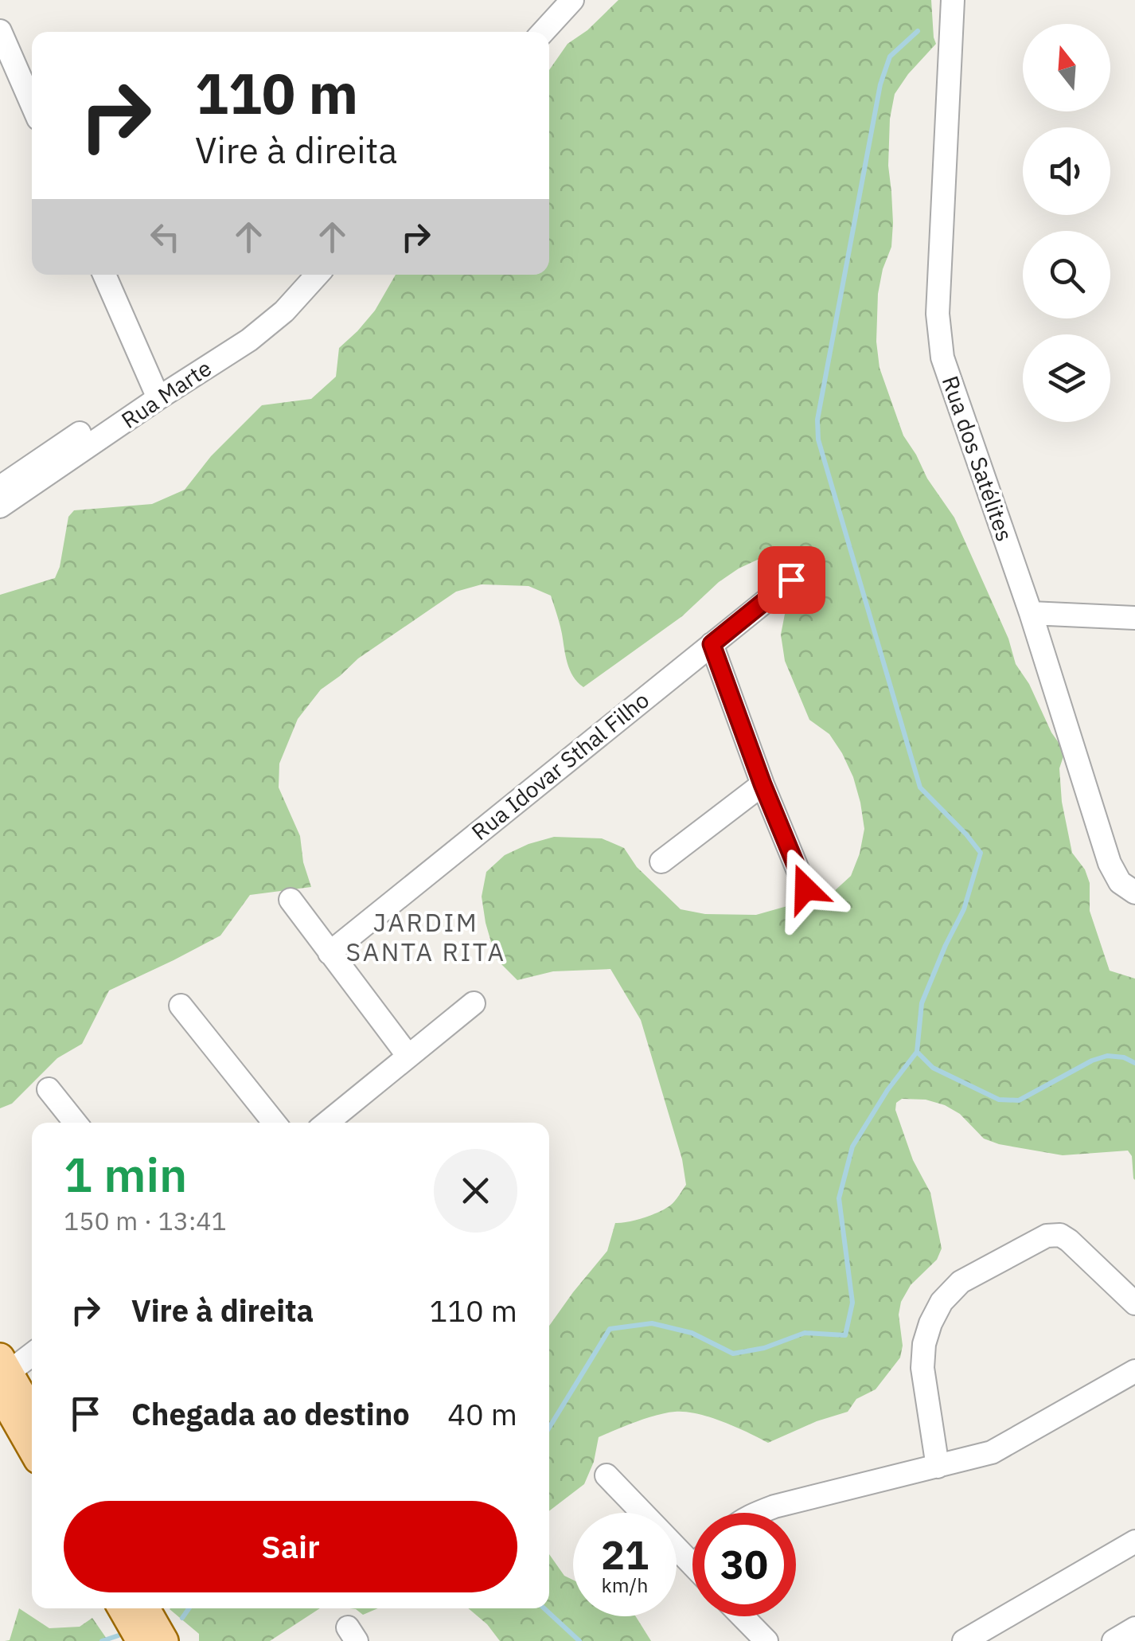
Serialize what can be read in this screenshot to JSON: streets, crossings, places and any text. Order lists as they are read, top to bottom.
{
  "streets": {
    "street": ["Rua Marte", "Rua dos Satélites", "Rua Idovar Sthal Filho"]
  },
  "districts": ["JARDIM SANTA RITA"],
  "north": "top",
  "page": {
    "turn": ["110 m", "Vire à direita"],
    "heading": ["1 min", "150 m · 13:41"],
    "list": [
      {
        "name": "Vire à direita",
        "value": "110 m"
      },
      {
        "name": "Chegada ao destino",
        "value": "40 m"
      }
    ],
    "buttons": "Sair",
    "speed": "21 km/h",
    "limit": "30"
  }
}
